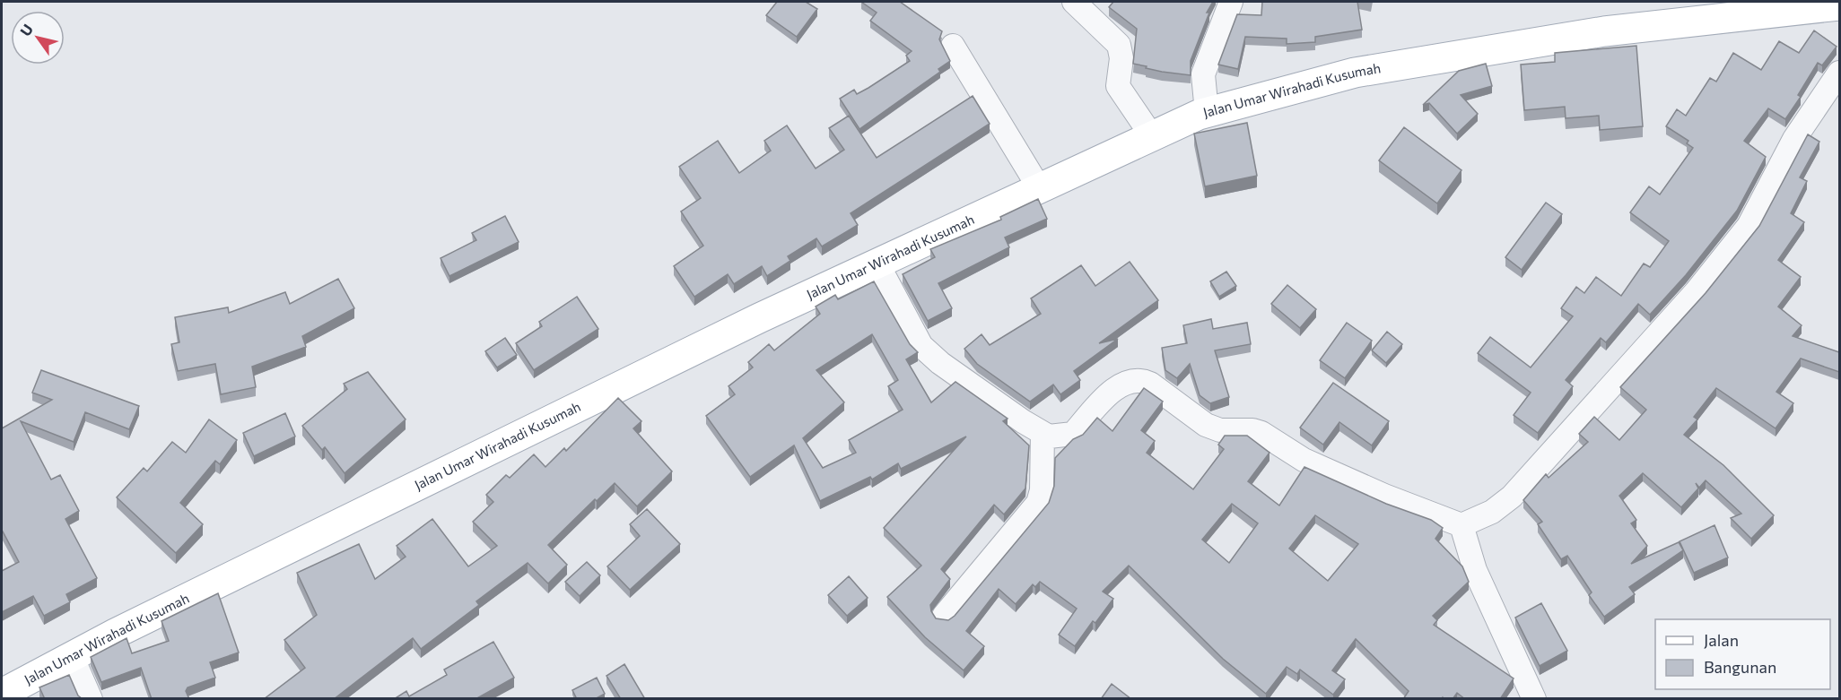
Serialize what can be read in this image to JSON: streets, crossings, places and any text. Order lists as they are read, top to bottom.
{
  "streets": {
    "main road": ["Jalan Umar Wirahadi Kusumah"]
  },
  "legend": ["Jalan", "Bangunan"],
  "north": "top left"
}
